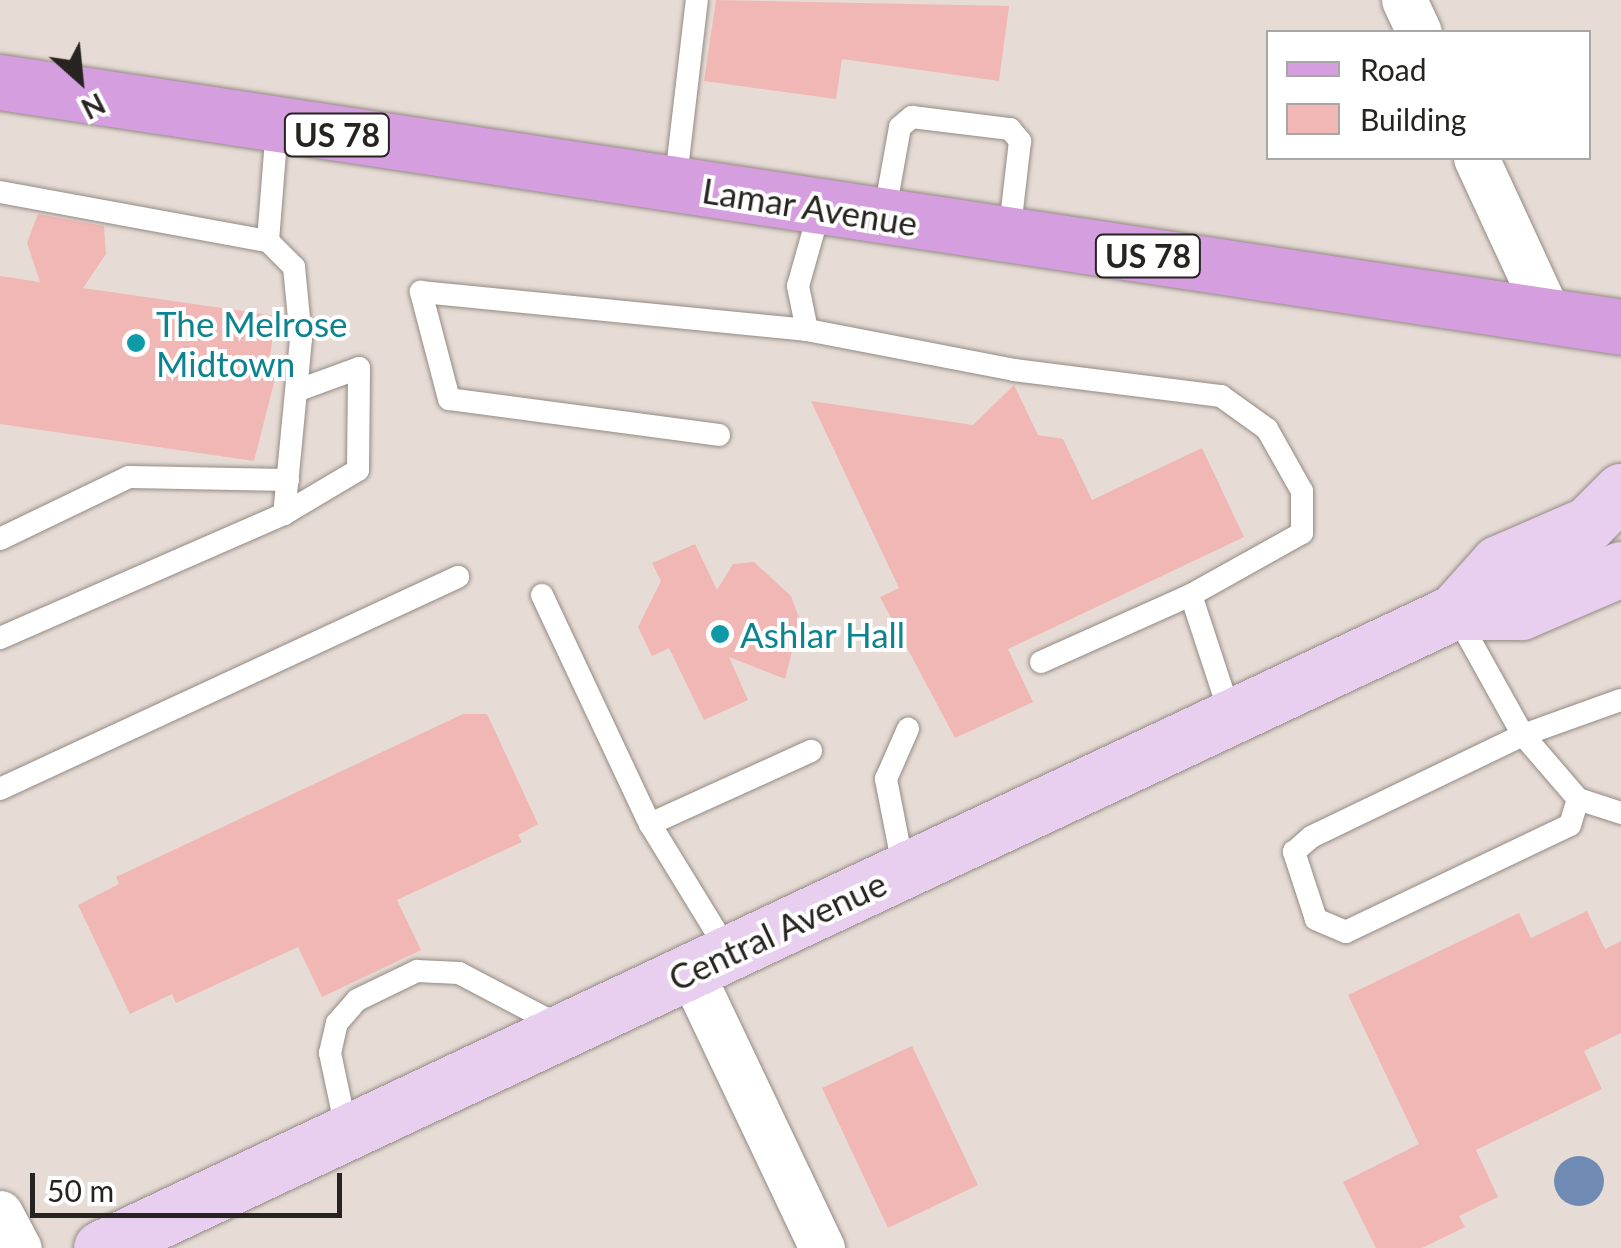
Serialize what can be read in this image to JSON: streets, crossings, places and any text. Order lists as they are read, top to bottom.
{
  "streets": {
    "main road": ["US 78", "Lamar Avenue", "Central Avenue"]
  },
  "places": ["The Melrose Midtown", "Ashlar Hall"],
  "legend": ["Road", "Building"],
  "scale_bar": "50 m",
  "north": "bottom right"
}
